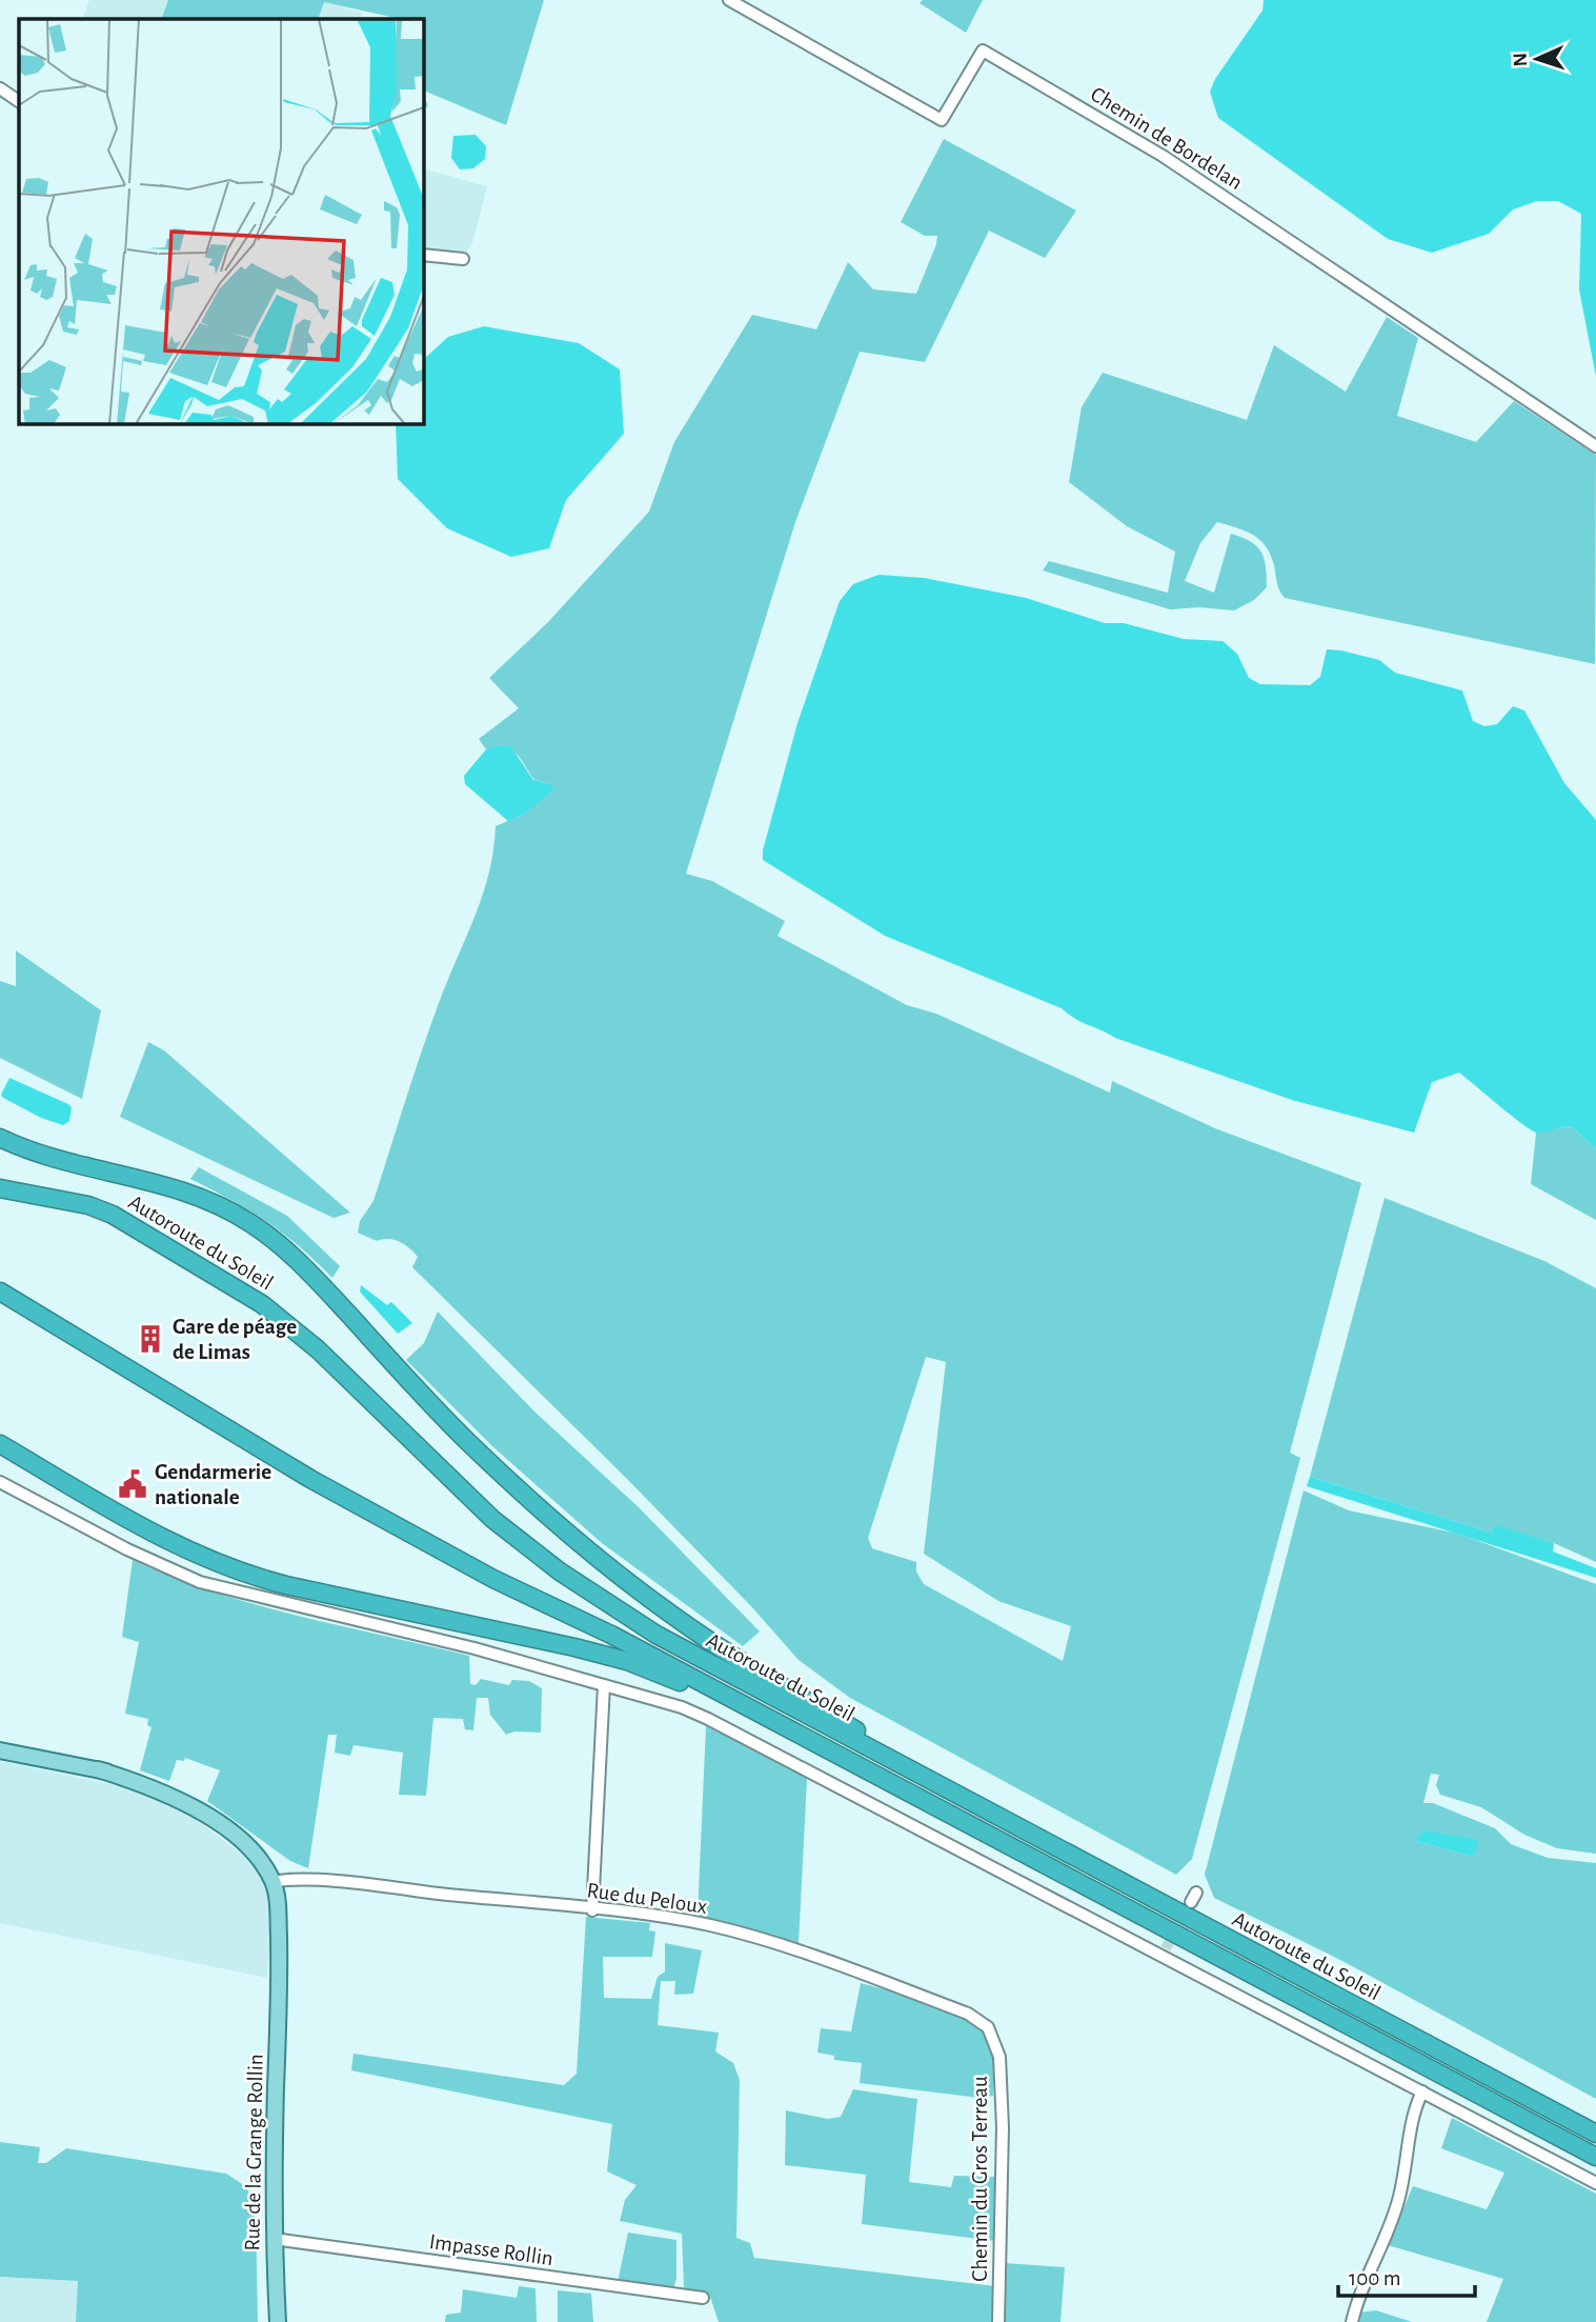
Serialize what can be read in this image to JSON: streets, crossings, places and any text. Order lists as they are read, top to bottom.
{
  "streets": {
    "highway": ["Autoroute du Soleil"],
    "main road": ["Rue de la Grange Rollin"],
    "street": [
      "Chemin de Bordelan",
      "Rue du Peloux",
      "Chemin du Gros Terreau",
      "Impasse Rollin"
    ]
  },
  "crossings": [
    ["Rue du Peloux", "Rue de la Grange Rollin"],
    ["Rue du Peloux", "Chemin du Gros Terreau"],
    ["Rue de la Grange Rollin", "Impasse Rollin"]
  ],
  "places": {
    "building": ["Gare de péage de Limas"],
    "public building": ["Gendarmerie nationale"]
  },
  "scale_bar": "100 m",
  "north": "left"
}
